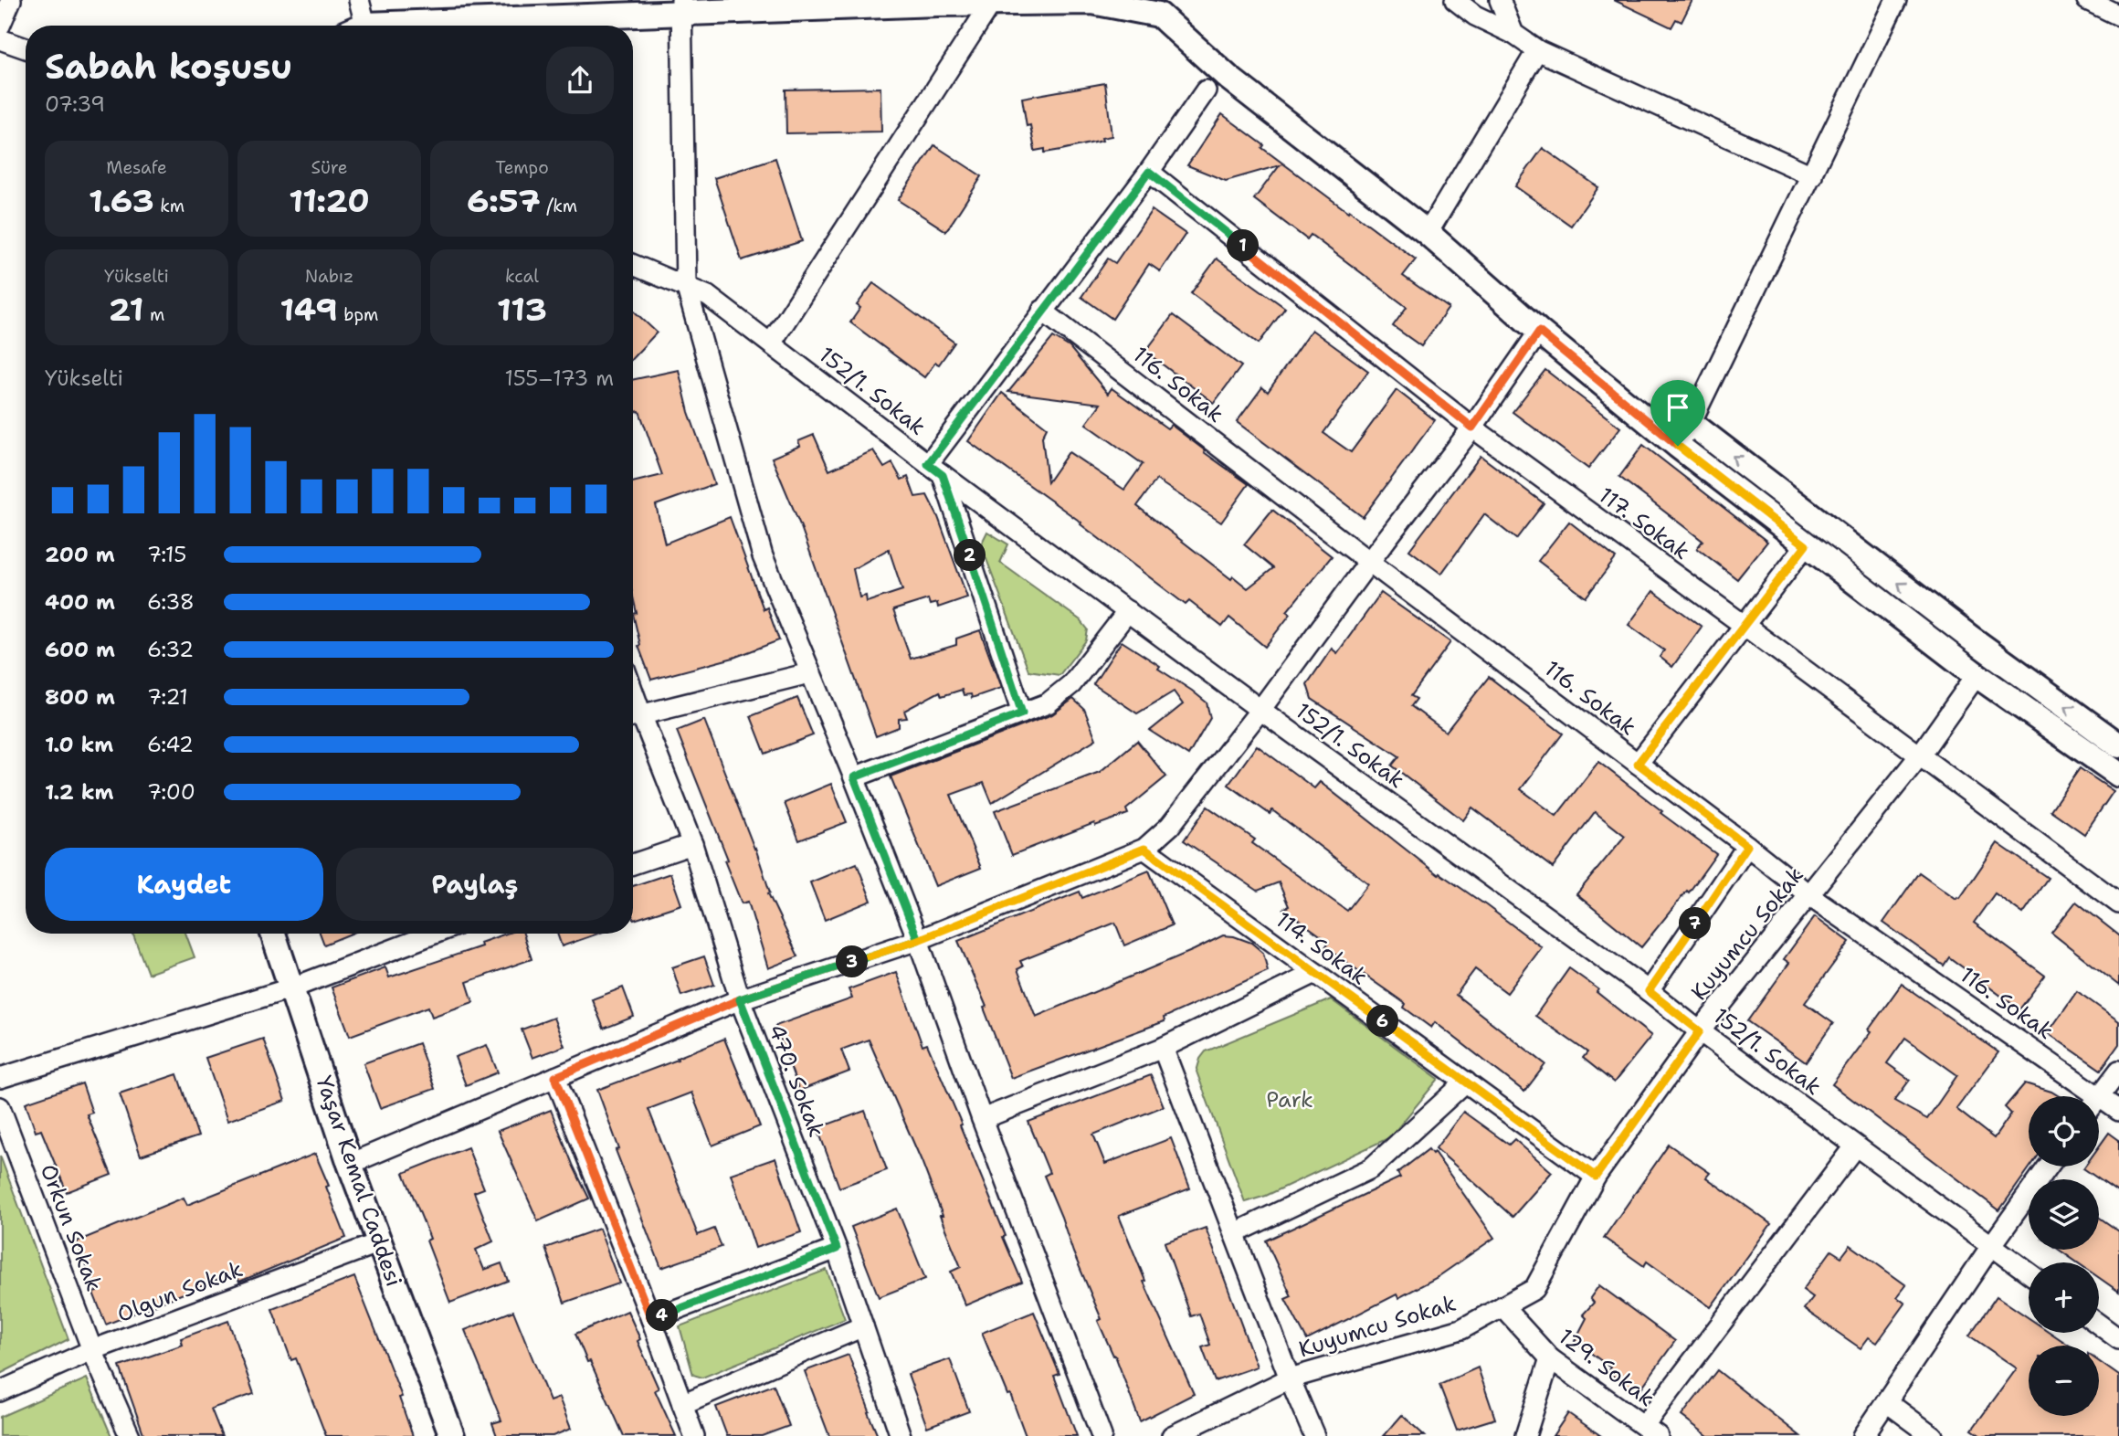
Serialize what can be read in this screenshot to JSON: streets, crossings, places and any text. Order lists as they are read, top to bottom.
{
  "streets": {
    "street": [
      "116. Sokak",
      "152/1. Sokak",
      "117. Sokak",
      "Kuyumcu Sokak",
      "114. Sokak",
      "470. Sokak",
      "Yaşar Kemal Caddesi",
      "Orkun Sokak",
      "Olgun Sokak",
      "129. Sokak"
    ]
  },
  "crossings": [
    ["116. Sokak", "Kuyumcu Sokak"],
    ["152/1. Sokak", "Kuyumcu Sokak"],
    ["117. Sokak", "Kuyumcu Sokak"],
    ["Kuyumcu Sokak", "114. Sokak"],
    ["Kuyumcu Sokak", "129. Sokak"],
    ["Yaşar Kemal Caddesi", "Olgun Sokak"],
    ["Orkun Sokak", "Olgun Sokak"]
  ],
  "parks": ["Park"],
  "page": {
    "heading": ["Sabah koşusu", "07:39"],
    "stats": [
      ["Mesafe", "1.63 km"],
      ["Süre", "11:20"],
      ["Tempo", "6:57 /km"],
      ["Yükselti", "21 m"],
      ["Nabız", "149 bpm"],
      ["kcal", "113"]
    ],
    "pins": [
      "1",
      "2",
      "7",
      "3",
      "6",
      "4"
    ],
    "chart": ["Yükselti", "155–173 m"],
    "list": [
      {
        "name": "200 m",
        "note": "7:15"
      },
      {
        "name": "400 m",
        "note": "6:38"
      },
      {
        "name": "600 m",
        "note": "6:32"
      },
      {
        "name": "800 m",
        "note": "7:21"
      },
      {
        "name": "1.0 km",
        "note": "6:42"
      },
      {
        "name": "1.2 km",
        "note": "7:00"
      }
    ],
    "buttons": ["Kaydet", "Paylaş"],
    "map_buttons": ["+", "−"]
  }
}
